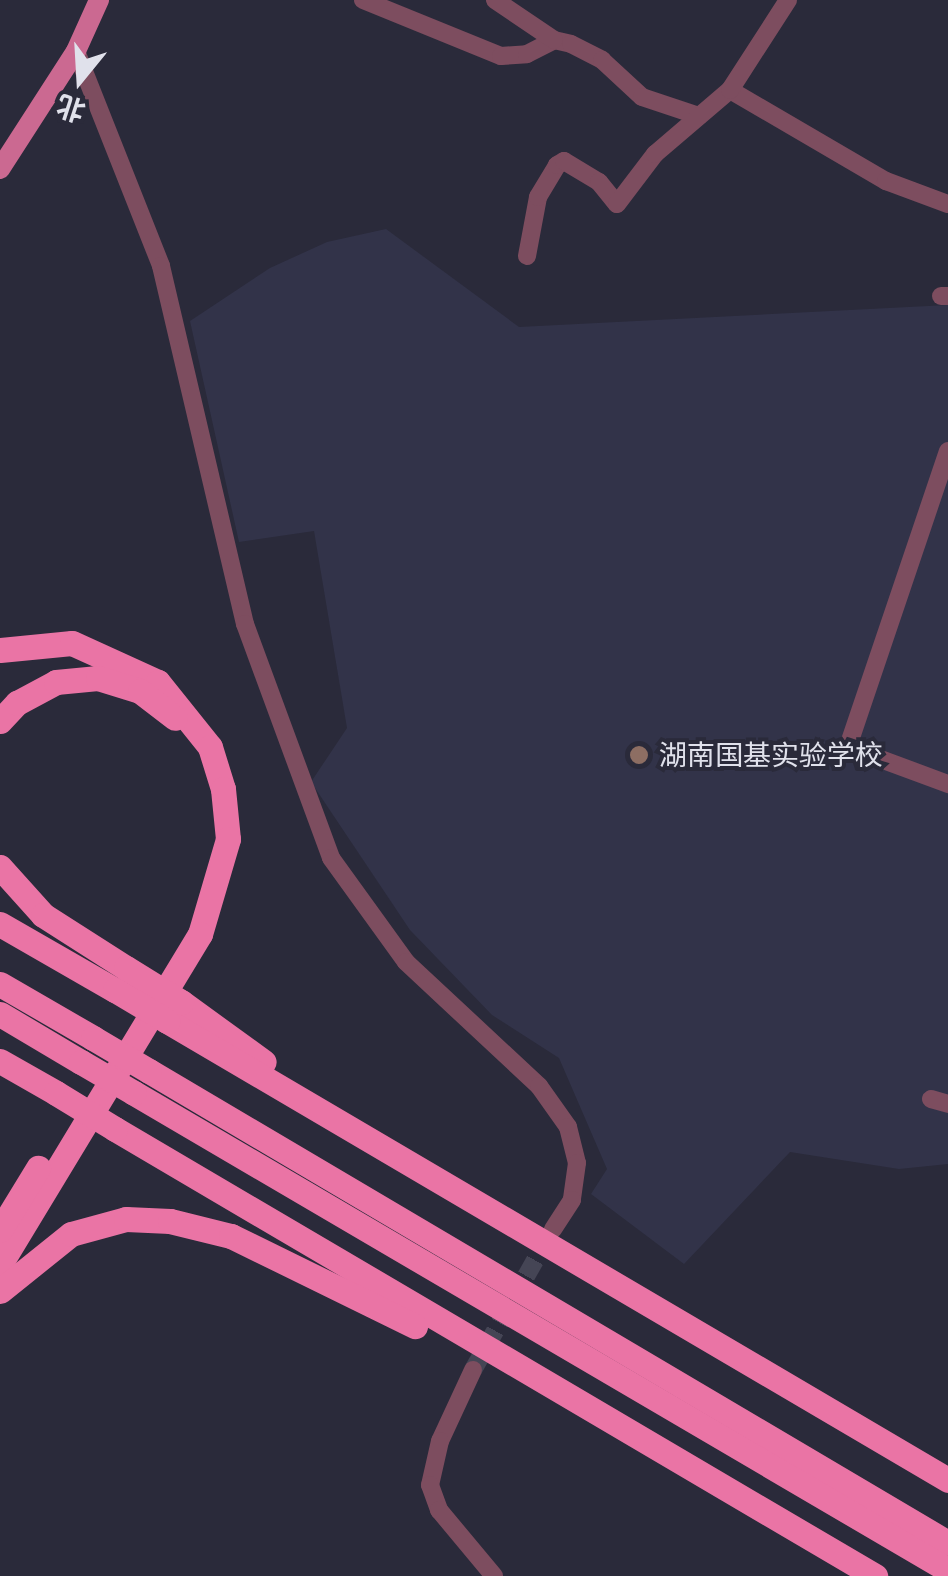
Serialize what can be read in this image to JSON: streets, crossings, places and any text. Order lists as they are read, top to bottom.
{
  "places": ["湖南国基实验学校"],
  "north": "bottom"
}
